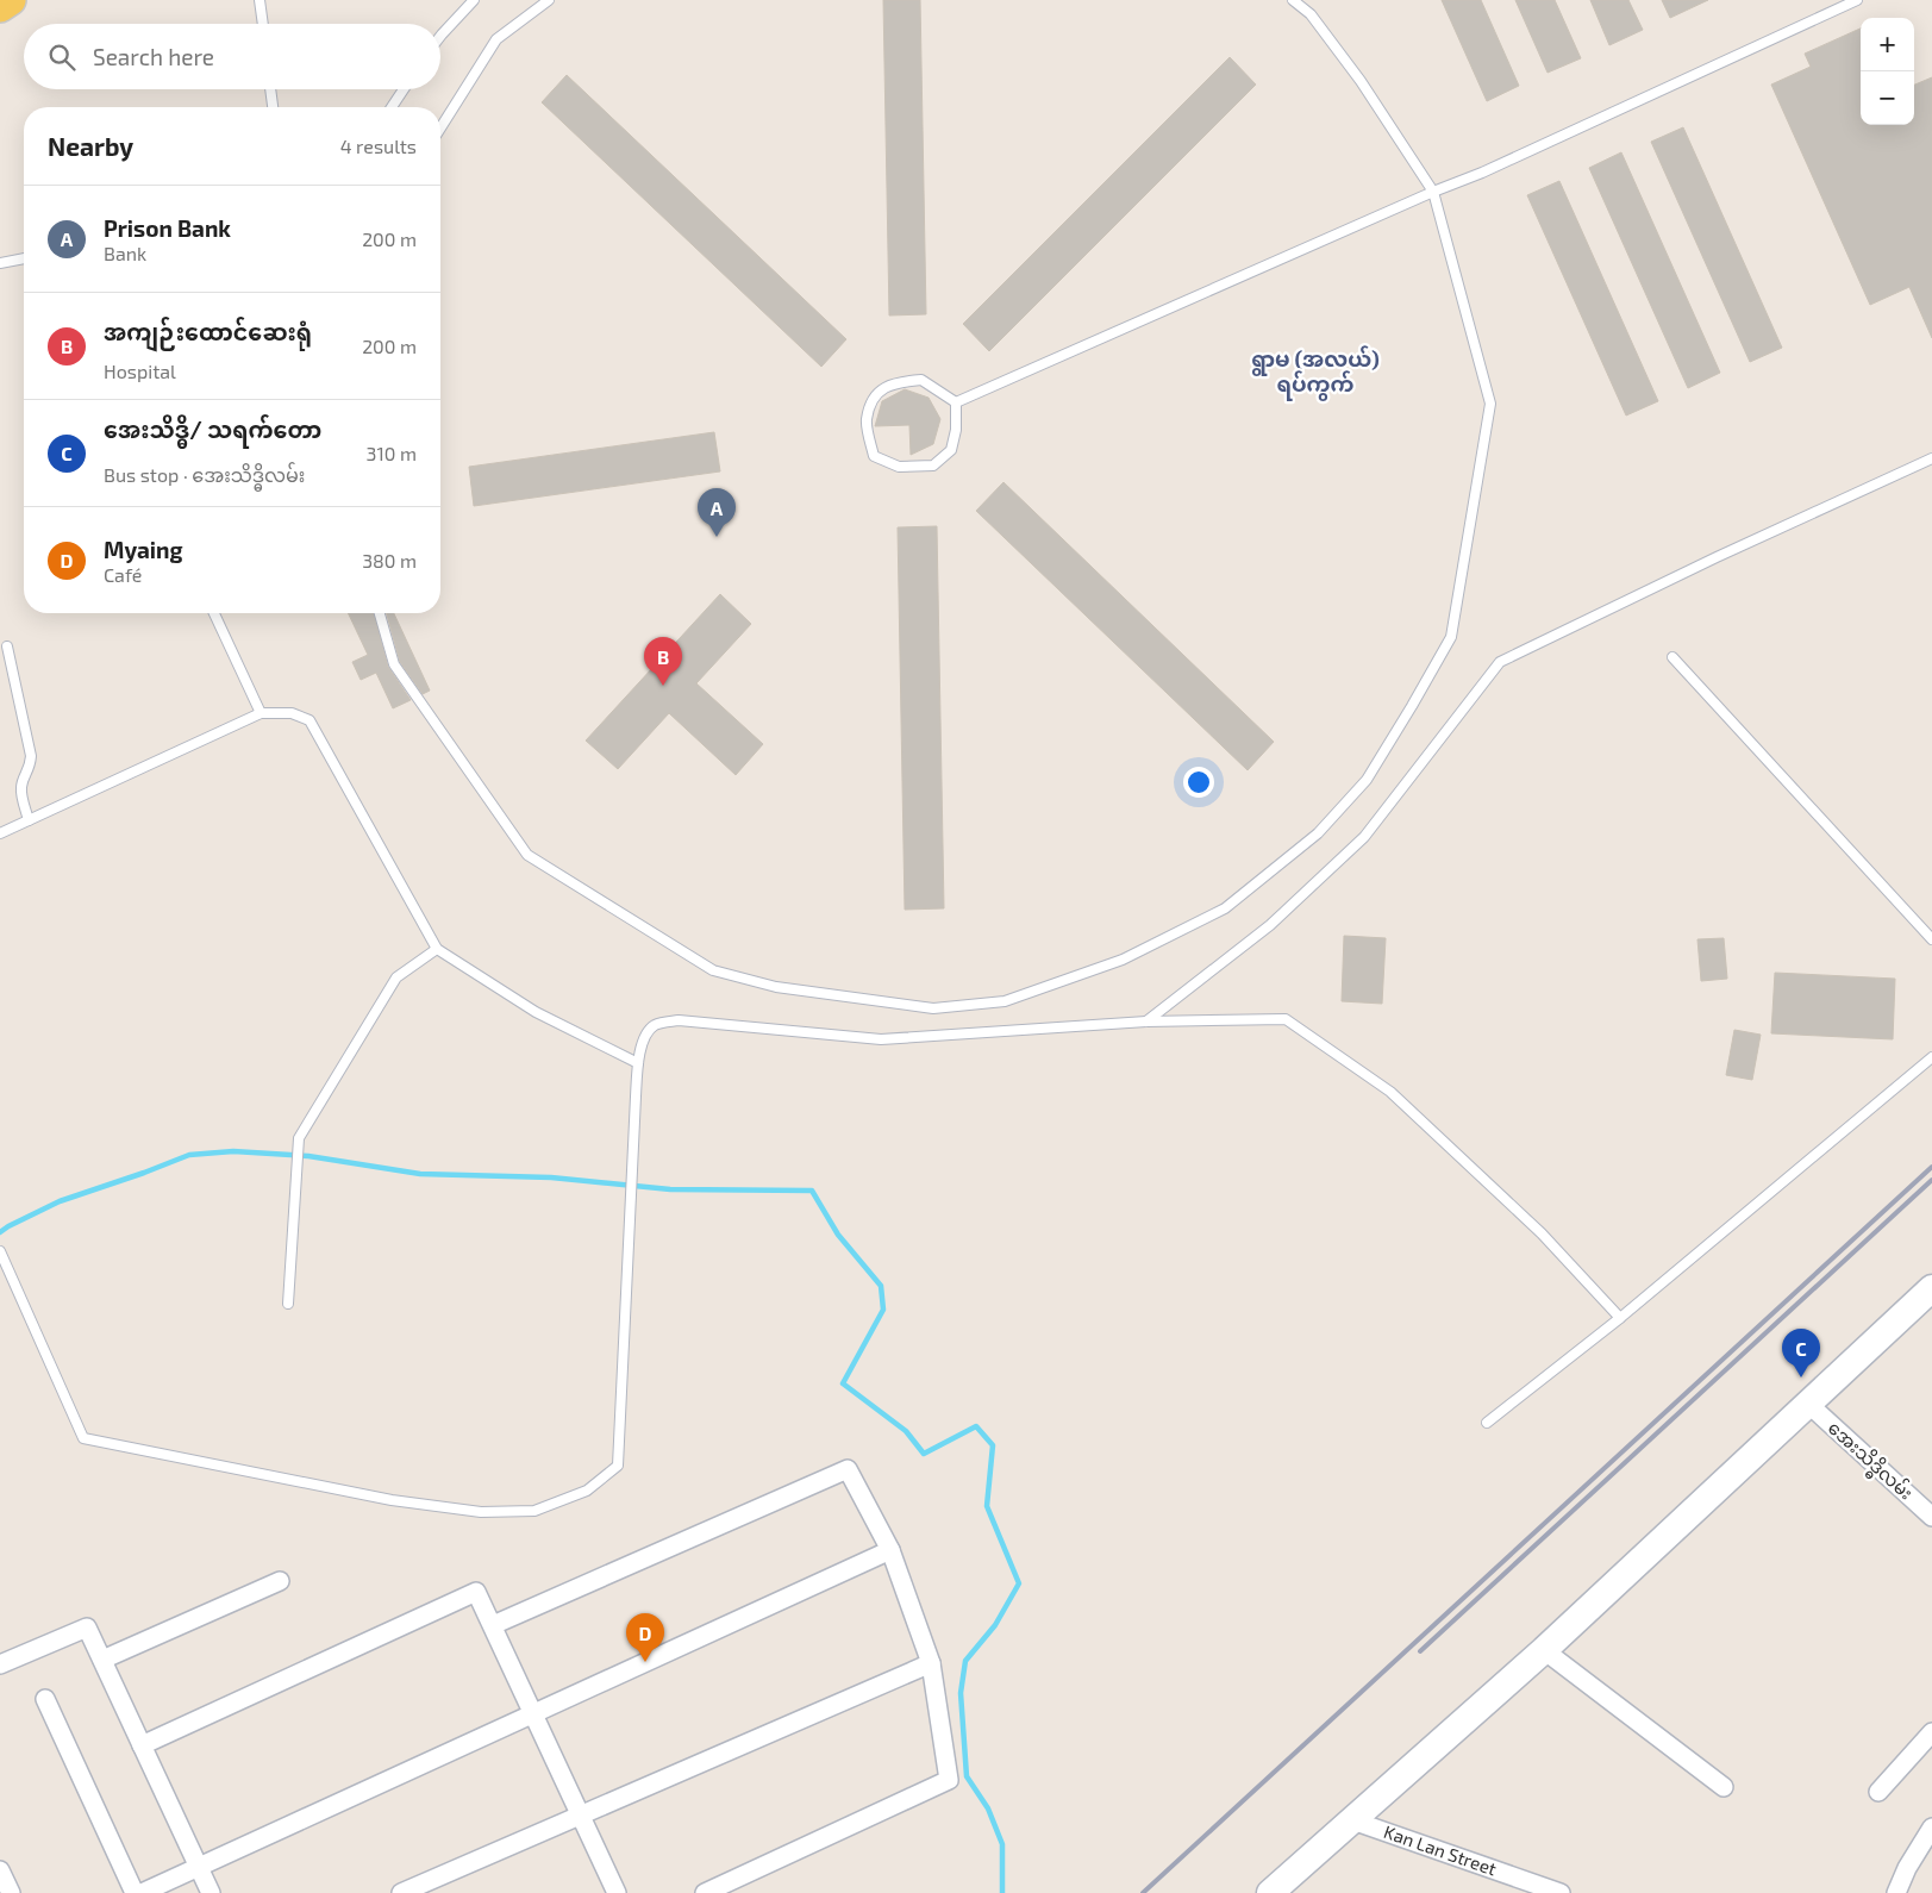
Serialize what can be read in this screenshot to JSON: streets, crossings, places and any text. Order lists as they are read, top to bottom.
{
  "streets": {
    "street": ["အေးသိဒ္ဓိလမ်း", "Kan Lan Street"]
  },
  "districts": ["ရွာမ (အလယ်) ရပ်ကွက်"],
  "page": {
    "map_buttons": ["+", "−"],
    "search": "Search here",
    "heading": ["Nearby", "4 results"],
    "list": [
      {
        "mark": "A",
        "name": "Prison Bank",
        "note": "Bank",
        "value": "200 m"
      },
      {
        "mark": "B",
        "name": "အကျဉ်းထောင်ဆေးရုံ",
        "note": "Hospital",
        "value": "200 m"
      },
      {
        "mark": "C",
        "name": "အေးသိဒ္ဓိ/ သရက်တော",
        "note": "Bus stop · အေးသိဒ္ဓိလမ်း",
        "value": "310 m"
      },
      {
        "mark": "D",
        "name": "Myaing",
        "note": "Café",
        "value": "380 m"
      }
    ],
    "pins": [
      "A",
      "B",
      "C",
      "D"
    ]
  }
}
